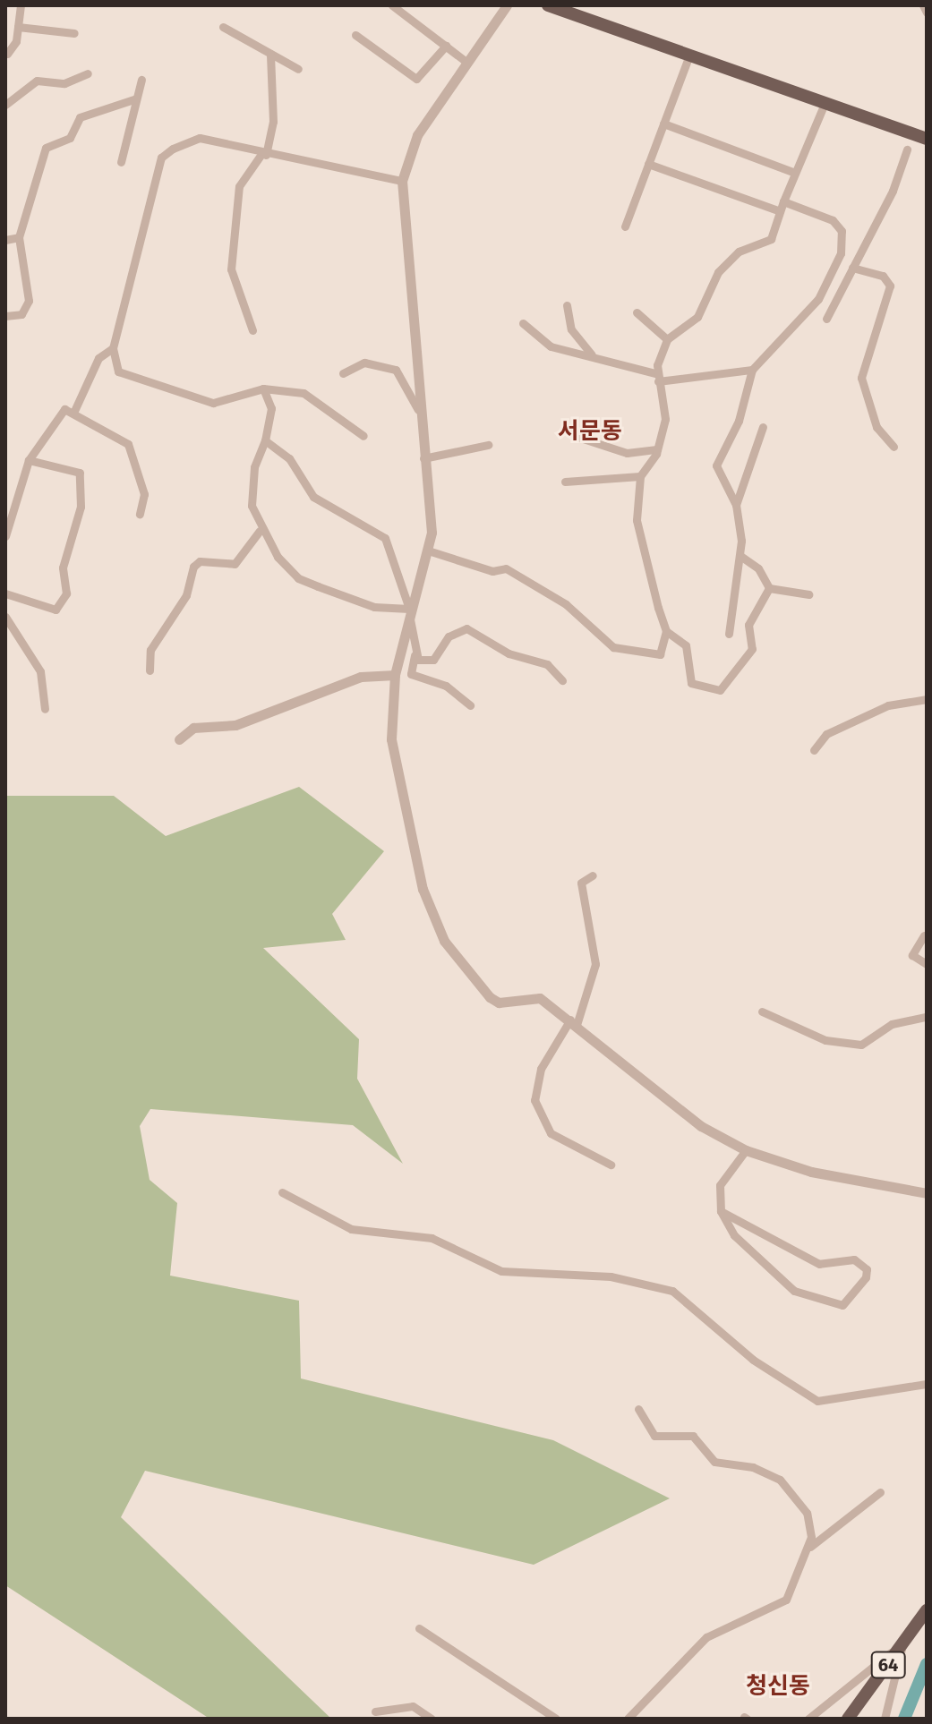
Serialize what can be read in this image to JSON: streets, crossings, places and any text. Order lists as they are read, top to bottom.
{
  "streets": {
    "main road": ["64"]
  },
  "districts": ["서문동", "청신동"]
}
